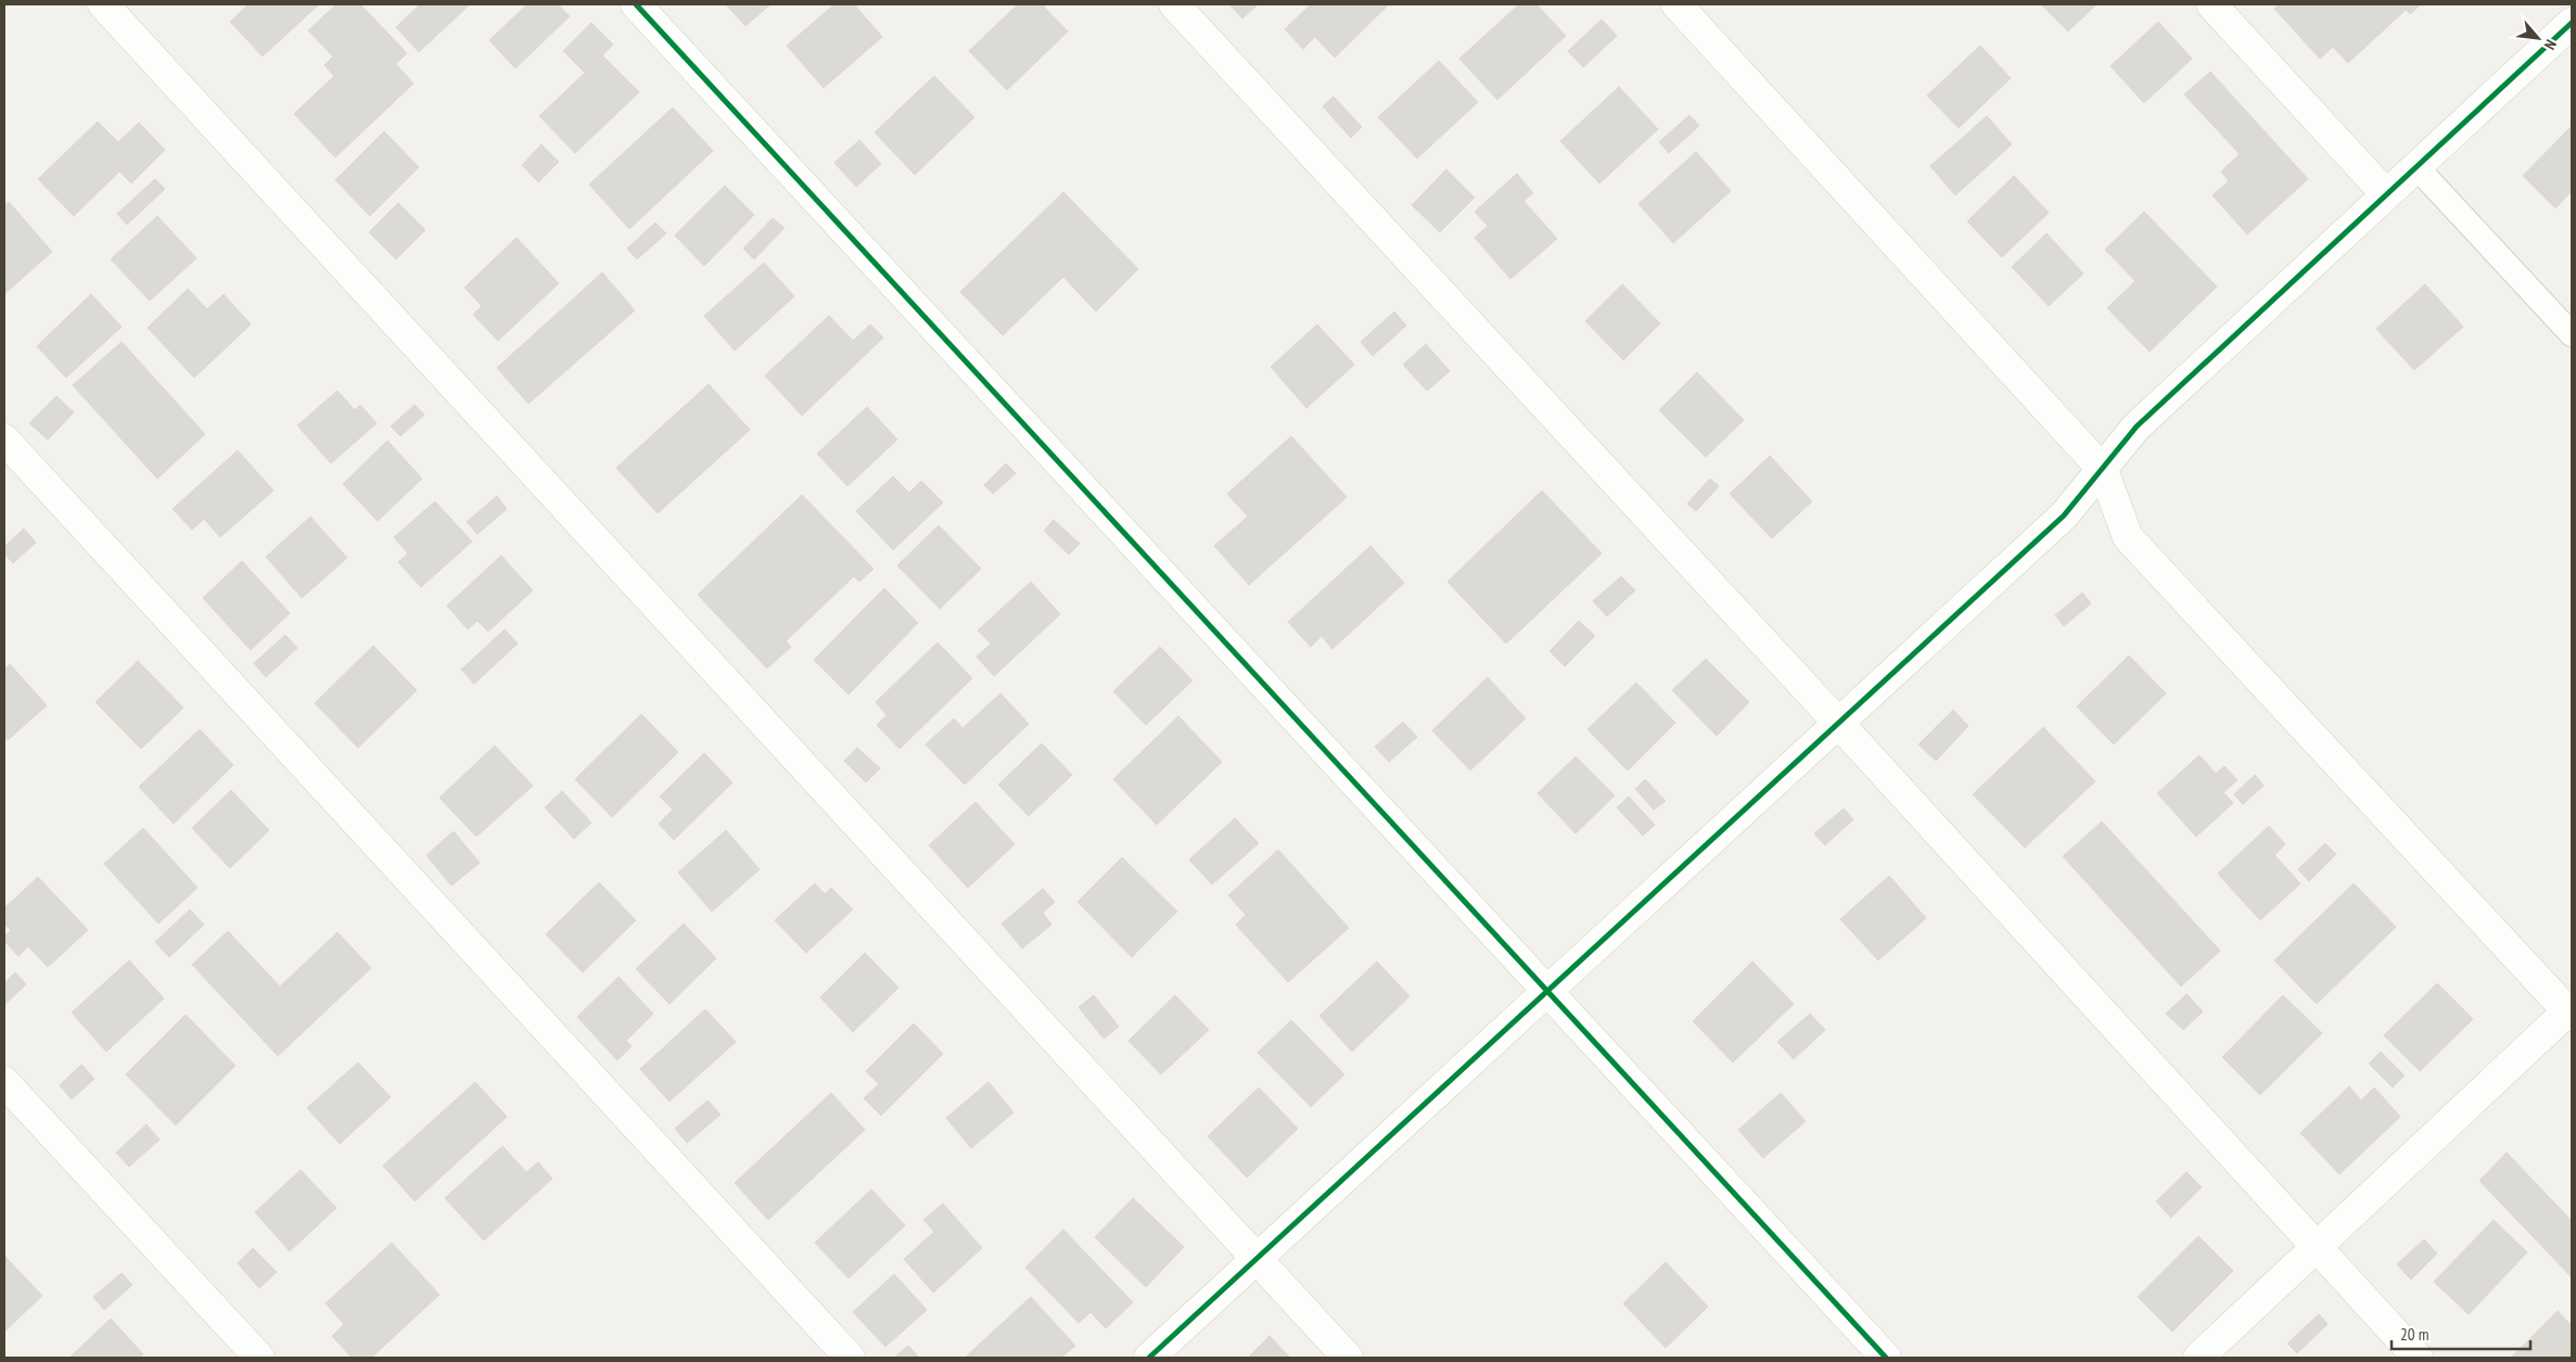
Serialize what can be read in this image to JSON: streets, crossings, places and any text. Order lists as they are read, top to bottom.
{
  "scale_bar": "20 m",
  "north": "bottom right"
}
